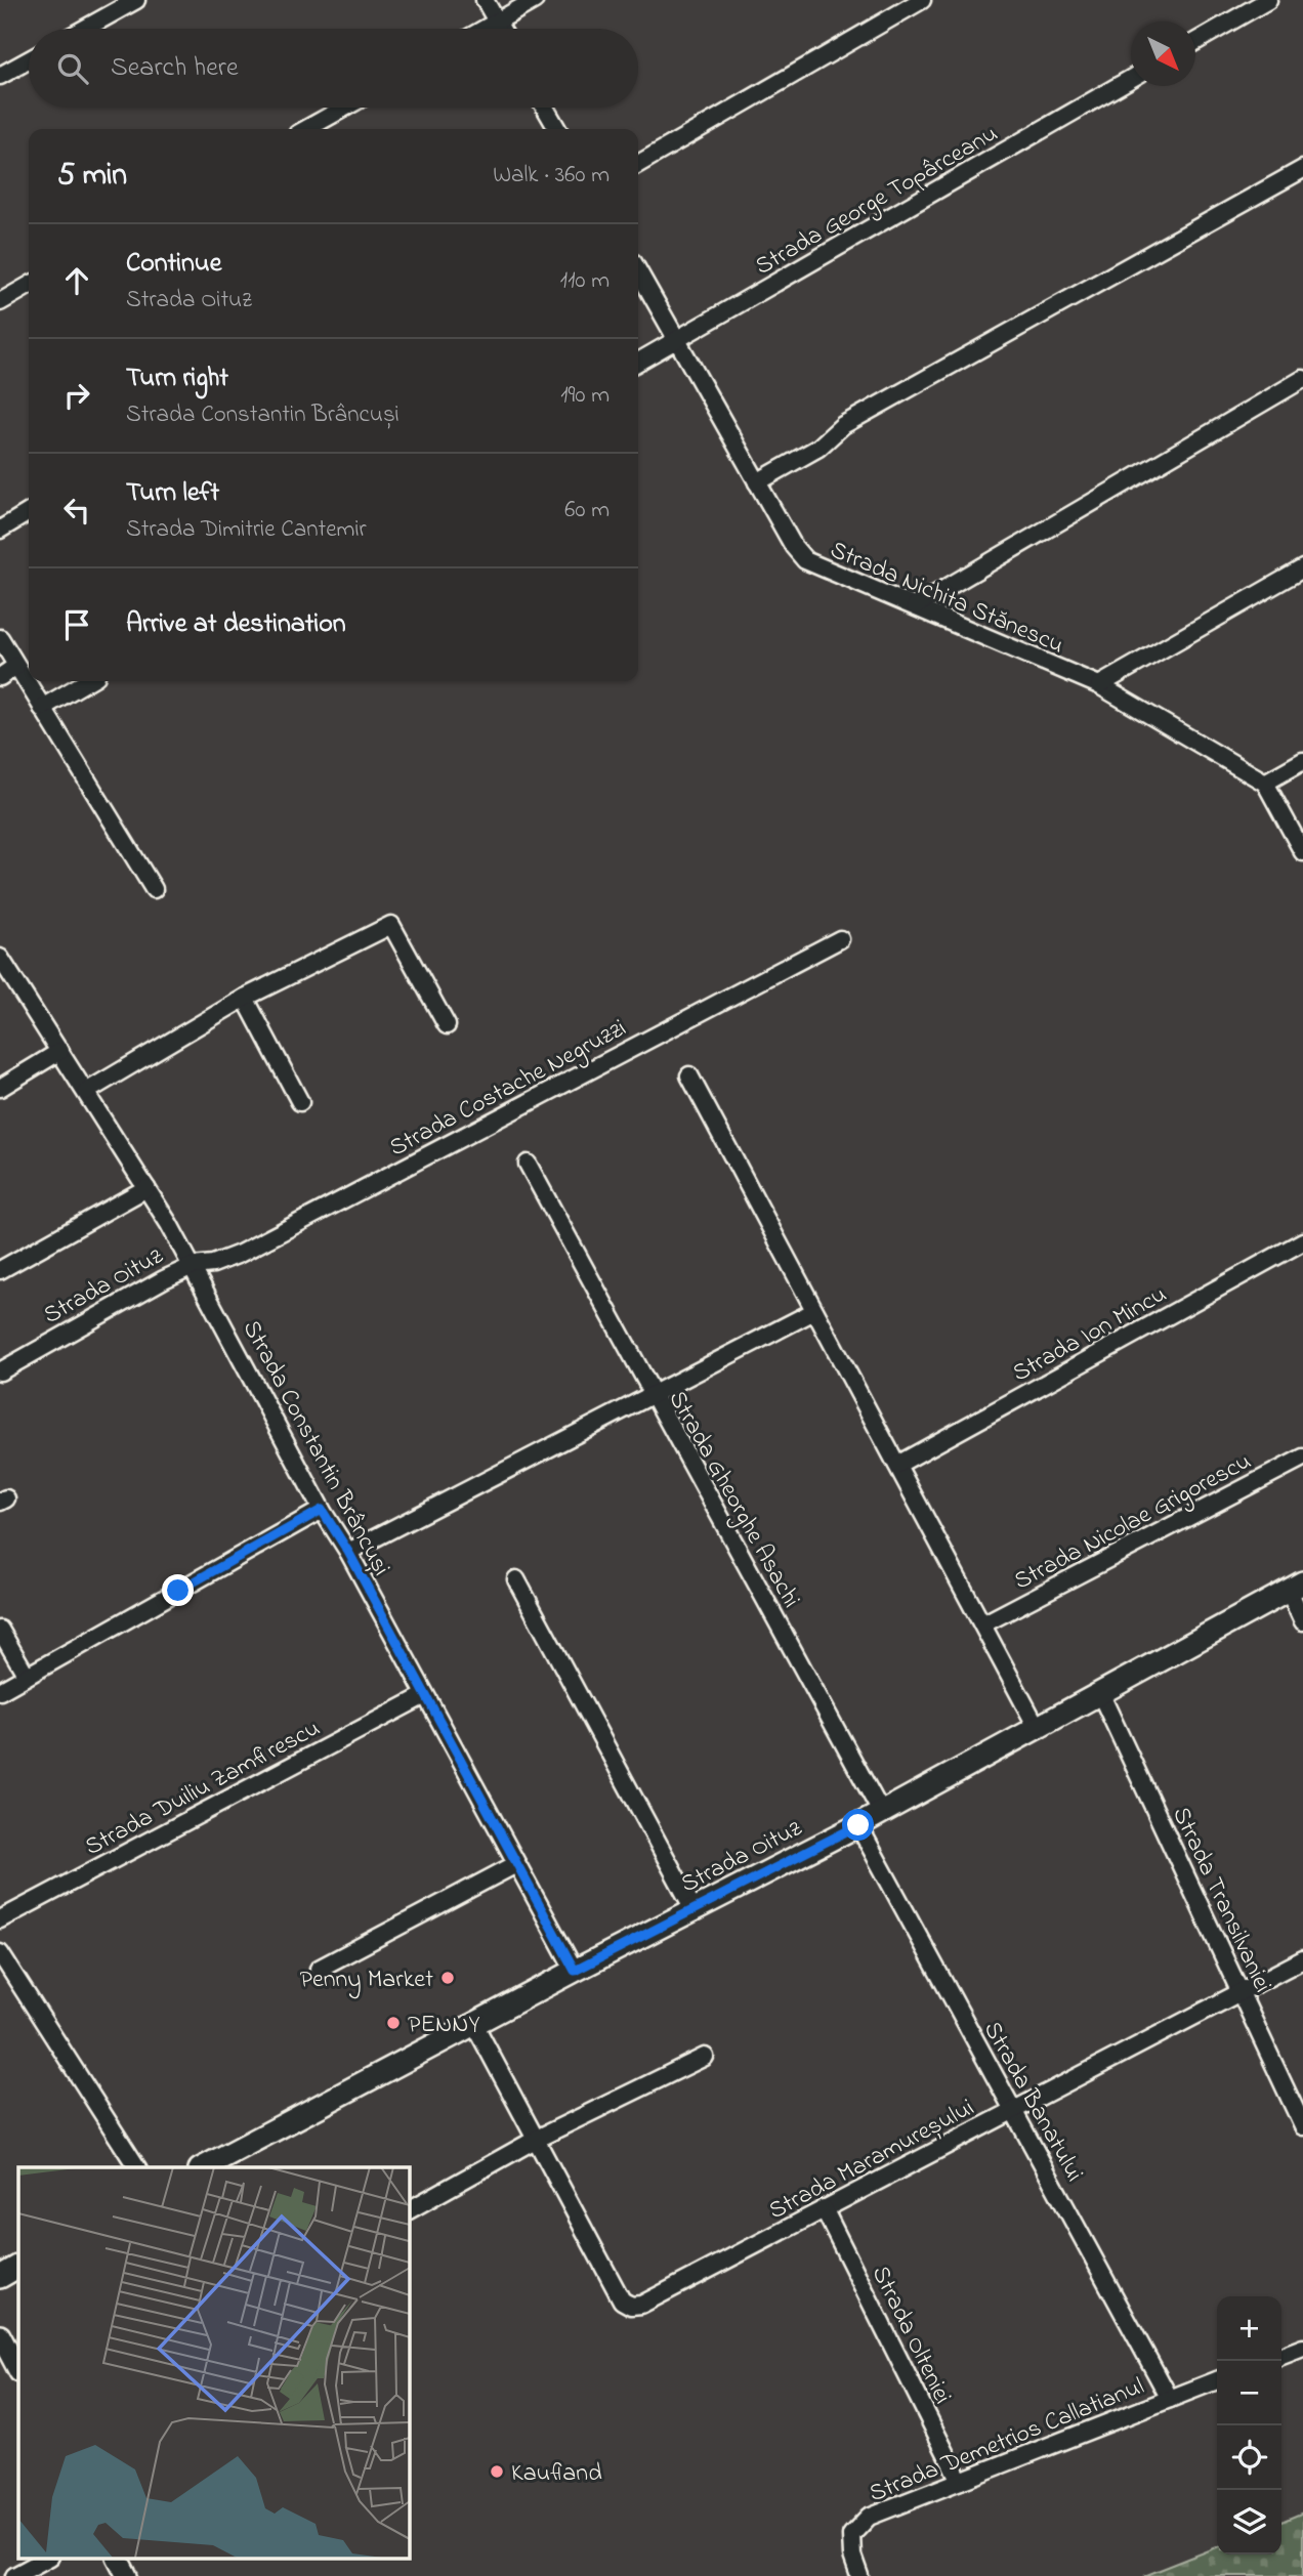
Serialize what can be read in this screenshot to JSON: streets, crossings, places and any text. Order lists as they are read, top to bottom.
{
  "streets": {
    "main road": ["Strada Oituz"],
    "street": [
      "Strada George Topârceanu",
      "Strada Nichita Stănescu",
      "Strada Costache Negruzzi",
      "Strada Ion Mincu",
      "Strada Constantin Brâncuși",
      "Strada Gheorghe Asachi",
      "Strada Nicolae Grigorescu",
      "Strada Duiliu Zamfirescu",
      "Strada Transilvaniei",
      "Strada Banatului",
      "Strada Maramureșului",
      "Strada Olteniei",
      "Strada Demetrios Callatianul"
    ]
  },
  "crossings": [
    ["Strada George Topârceanu", "Strada Nichita Stănescu"],
    ["Strada Costache Negruzzi", "Strada Oituz"],
    ["Strada Costache Negruzzi", "Strada Constantin Brâncuși"],
    ["Strada Oituz", "Strada Constantin Brâncuși"],
    ["Strada Oituz", "Strada Gheorghe Asachi"],
    ["Strada Oituz", "Strada Transilvaniei"],
    ["Strada Oituz", "Strada Banatului"],
    ["Strada Oituz", "Strada Maramureșului"],
    ["Strada Constantin Brâncuși", "Strada Gheorghe Asachi"],
    ["Strada Constantin Brâncuși", "Strada Duiliu Zamfirescu"],
    ["Strada Transilvaniei", "Strada Maramureșului"],
    ["Strada Banatului", "Strada Maramureșului"],
    ["Strada Banatului", "Strada Demetrios Callatianul"],
    ["Strada Maramureșului", "Strada Olteniei"],
    ["Strada Olteniei", "Strada Demetrios Callatianul"]
  ],
  "places": ["Penny Market", "PENNY", "Kaufland"],
  "north": "bottom right",
  "page": {
    "search": "Search here",
    "heading": ["5 min", "Walk · 360 m"],
    "list": [
      ["Continue", "Strada Oituz", "110 m"],
      ["Turn right", "Strada Constantin Brâncuși", "190 m"],
      ["Turn left", "Strada Dimitrie Cantemir", "60 m"],
      "Arrive at destination"
    ],
    "map_buttons": ["+", "−"]
  }
}
